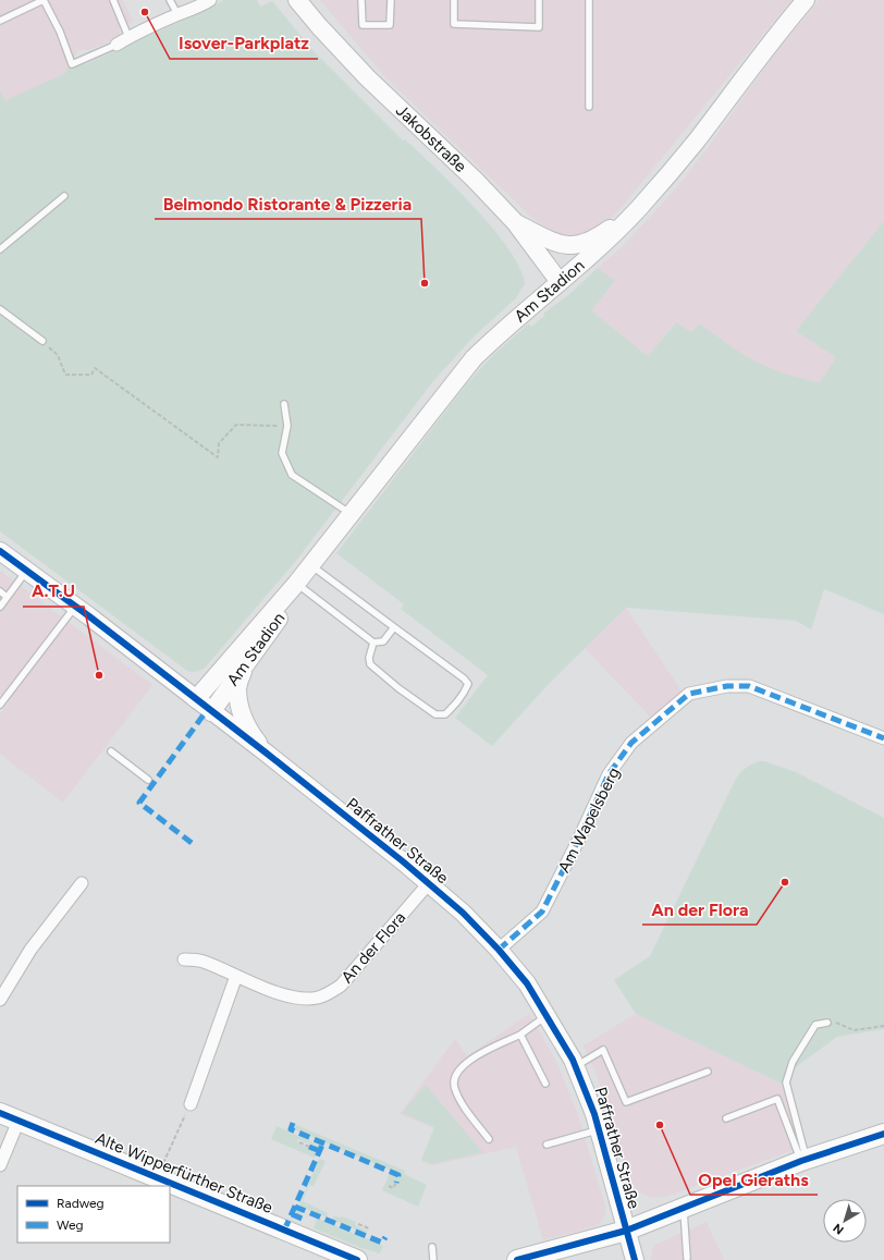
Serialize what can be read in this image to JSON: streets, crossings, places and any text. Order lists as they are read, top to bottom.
{
  "streets": {
    "main road": [
      "Jakobstraße",
      "Am Stadion",
      "Paffrather Straße",
      "Alte Wipperfürther Straße"
    ],
    "street": ["Am Wapelsberg", "An der Flora"]
  },
  "crossings": [
    ["Jakobstraße", "Am Stadion"],
    ["Am Stadion", "Paffrather Straße"],
    ["Am Wapelsberg", "Paffrather Straße"],
    ["Paffrather Straße", "An der Flora"]
  ],
  "places": [
    "Isover-Parkplatz",
    "Belmondo Ristorante & Pizzeria",
    "A.T.U",
    "An der Flora",
    "Opel Gieraths"
  ],
  "legend": ["Radweg", "Weg"],
  "north": "bottom left"
}
